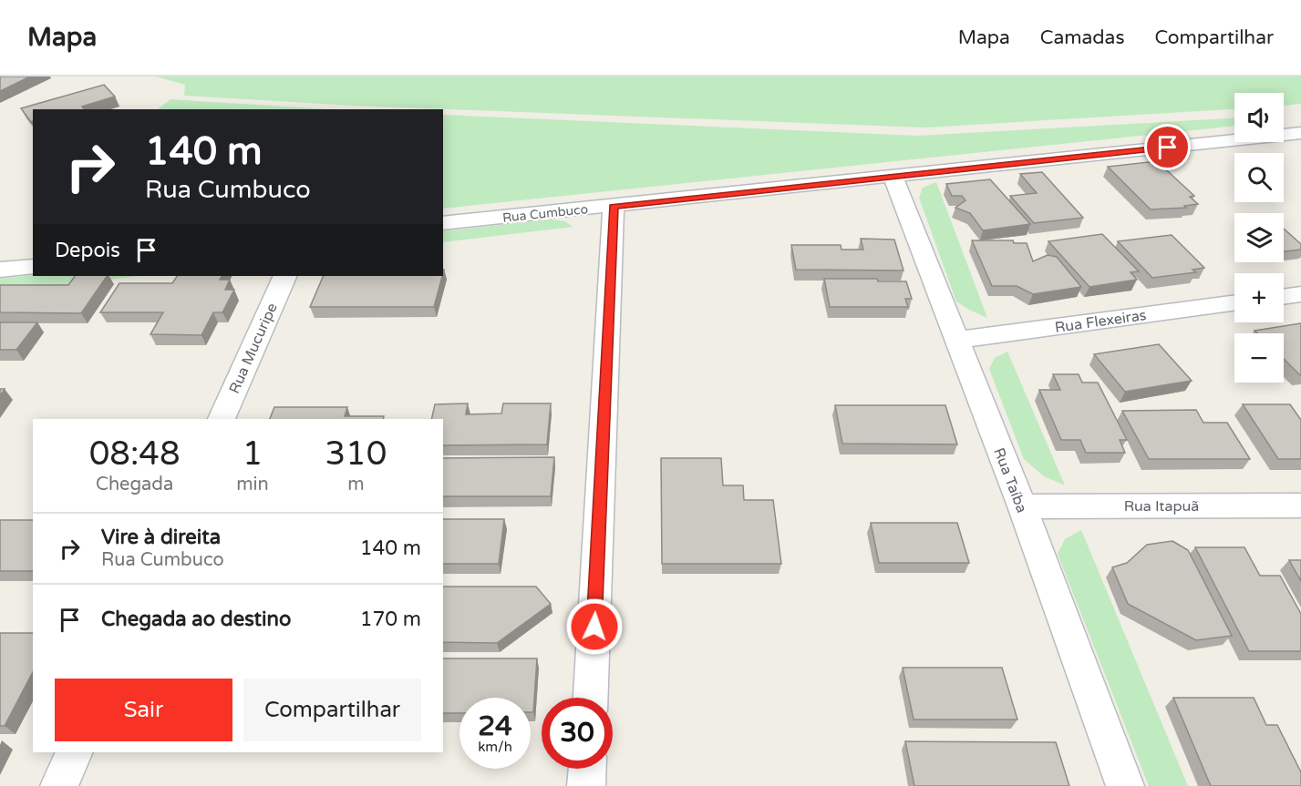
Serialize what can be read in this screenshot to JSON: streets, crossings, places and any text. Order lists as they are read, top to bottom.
{
  "streets": {
    "street": [
      "Rua Cumbuco",
      "Rua Flexeiras",
      "Rua Mucuripe",
      "Rua Taíba",
      "Rua Itapuã"
    ]
  },
  "crossings": [
    ["Rua Cumbuco", "Rua Taíba"],
    ["Rua Flexeiras", "Rua Taíba"],
    ["Rua Taíba", "Rua Itapuã"]
  ],
  "page": {
    "header": "Mapa",
    "nav": ["Mapa", "Camadas", "Compartilhar"],
    "map_buttons": ["+", "−"],
    "turn": ["140 m", "Rua Cumbuco"],
    "then": "Depois",
    "eta": [
      "08:48",
      "Chegada",
      "1",
      "min",
      "310",
      "m"
    ],
    "list": [
      {
        "name": "Vire à direita",
        "note": "Rua Cumbuco",
        "value": "140 m"
      },
      {
        "name": "Chegada ao destino",
        "value": "170 m"
      }
    ],
    "buttons": ["Sair", "Compartilhar"],
    "speed": "24 km/h",
    "limit": "30"
  }
}
